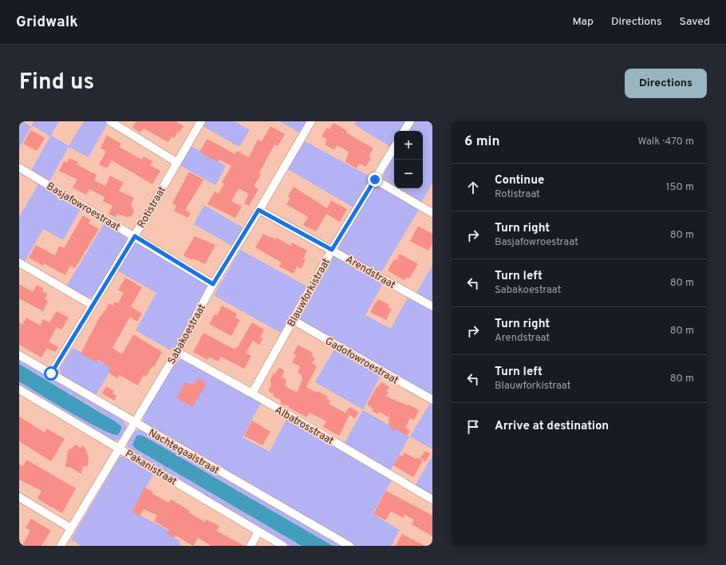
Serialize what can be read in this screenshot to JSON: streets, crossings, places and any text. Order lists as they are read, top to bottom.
{
  "streets": {
    "street": [
      "Basjafowroestraat",
      "Rotistraat",
      "Arendstraat",
      "Blauwforkistraat",
      "Sabakoestraat",
      "Gadofowroestraat",
      "Albatrosstraat",
      "Nachtegaalstraat",
      "Pakanistraat"
    ]
  },
  "crossings": [
    ["Basjafowroestraat", "Rotistraat"],
    ["Basjafowroestraat", "Sabakoestraat"],
    ["Rotistraat", "Nachtegaalstraat"],
    ["Arendstraat", "Blauwforkistraat"],
    ["Arendstraat", "Sabakoestraat"],
    ["Blauwforkistraat", "Gadofowroestraat"],
    ["Blauwforkistraat", "Albatrosstraat"],
    ["Sabakoestraat", "Albatrosstraat"],
    ["Sabakoestraat", "Nachtegaalstraat"],
    ["Sabakoestraat", "Pakanistraat"]
  ],
  "page": {
    "header": "Gridwalk",
    "nav": ["Map", "Directions", "Saved"],
    "title": "Find us",
    "buttons": "Directions",
    "heading": ["6 min", "Walk · 470 m"],
    "map_buttons": ["+", "−"],
    "list": [
      ["Continue", "Rotistraat", "150 m"],
      ["Turn right", "Basjafowroestraat", "80 m"],
      ["Turn left", "Sabakoestraat", "80 m"],
      ["Turn right", "Arendstraat", "80 m"],
      ["Turn left", "Blauwforkistraat", "80 m"],
      "Arrive at destination"
    ]
  }
}
